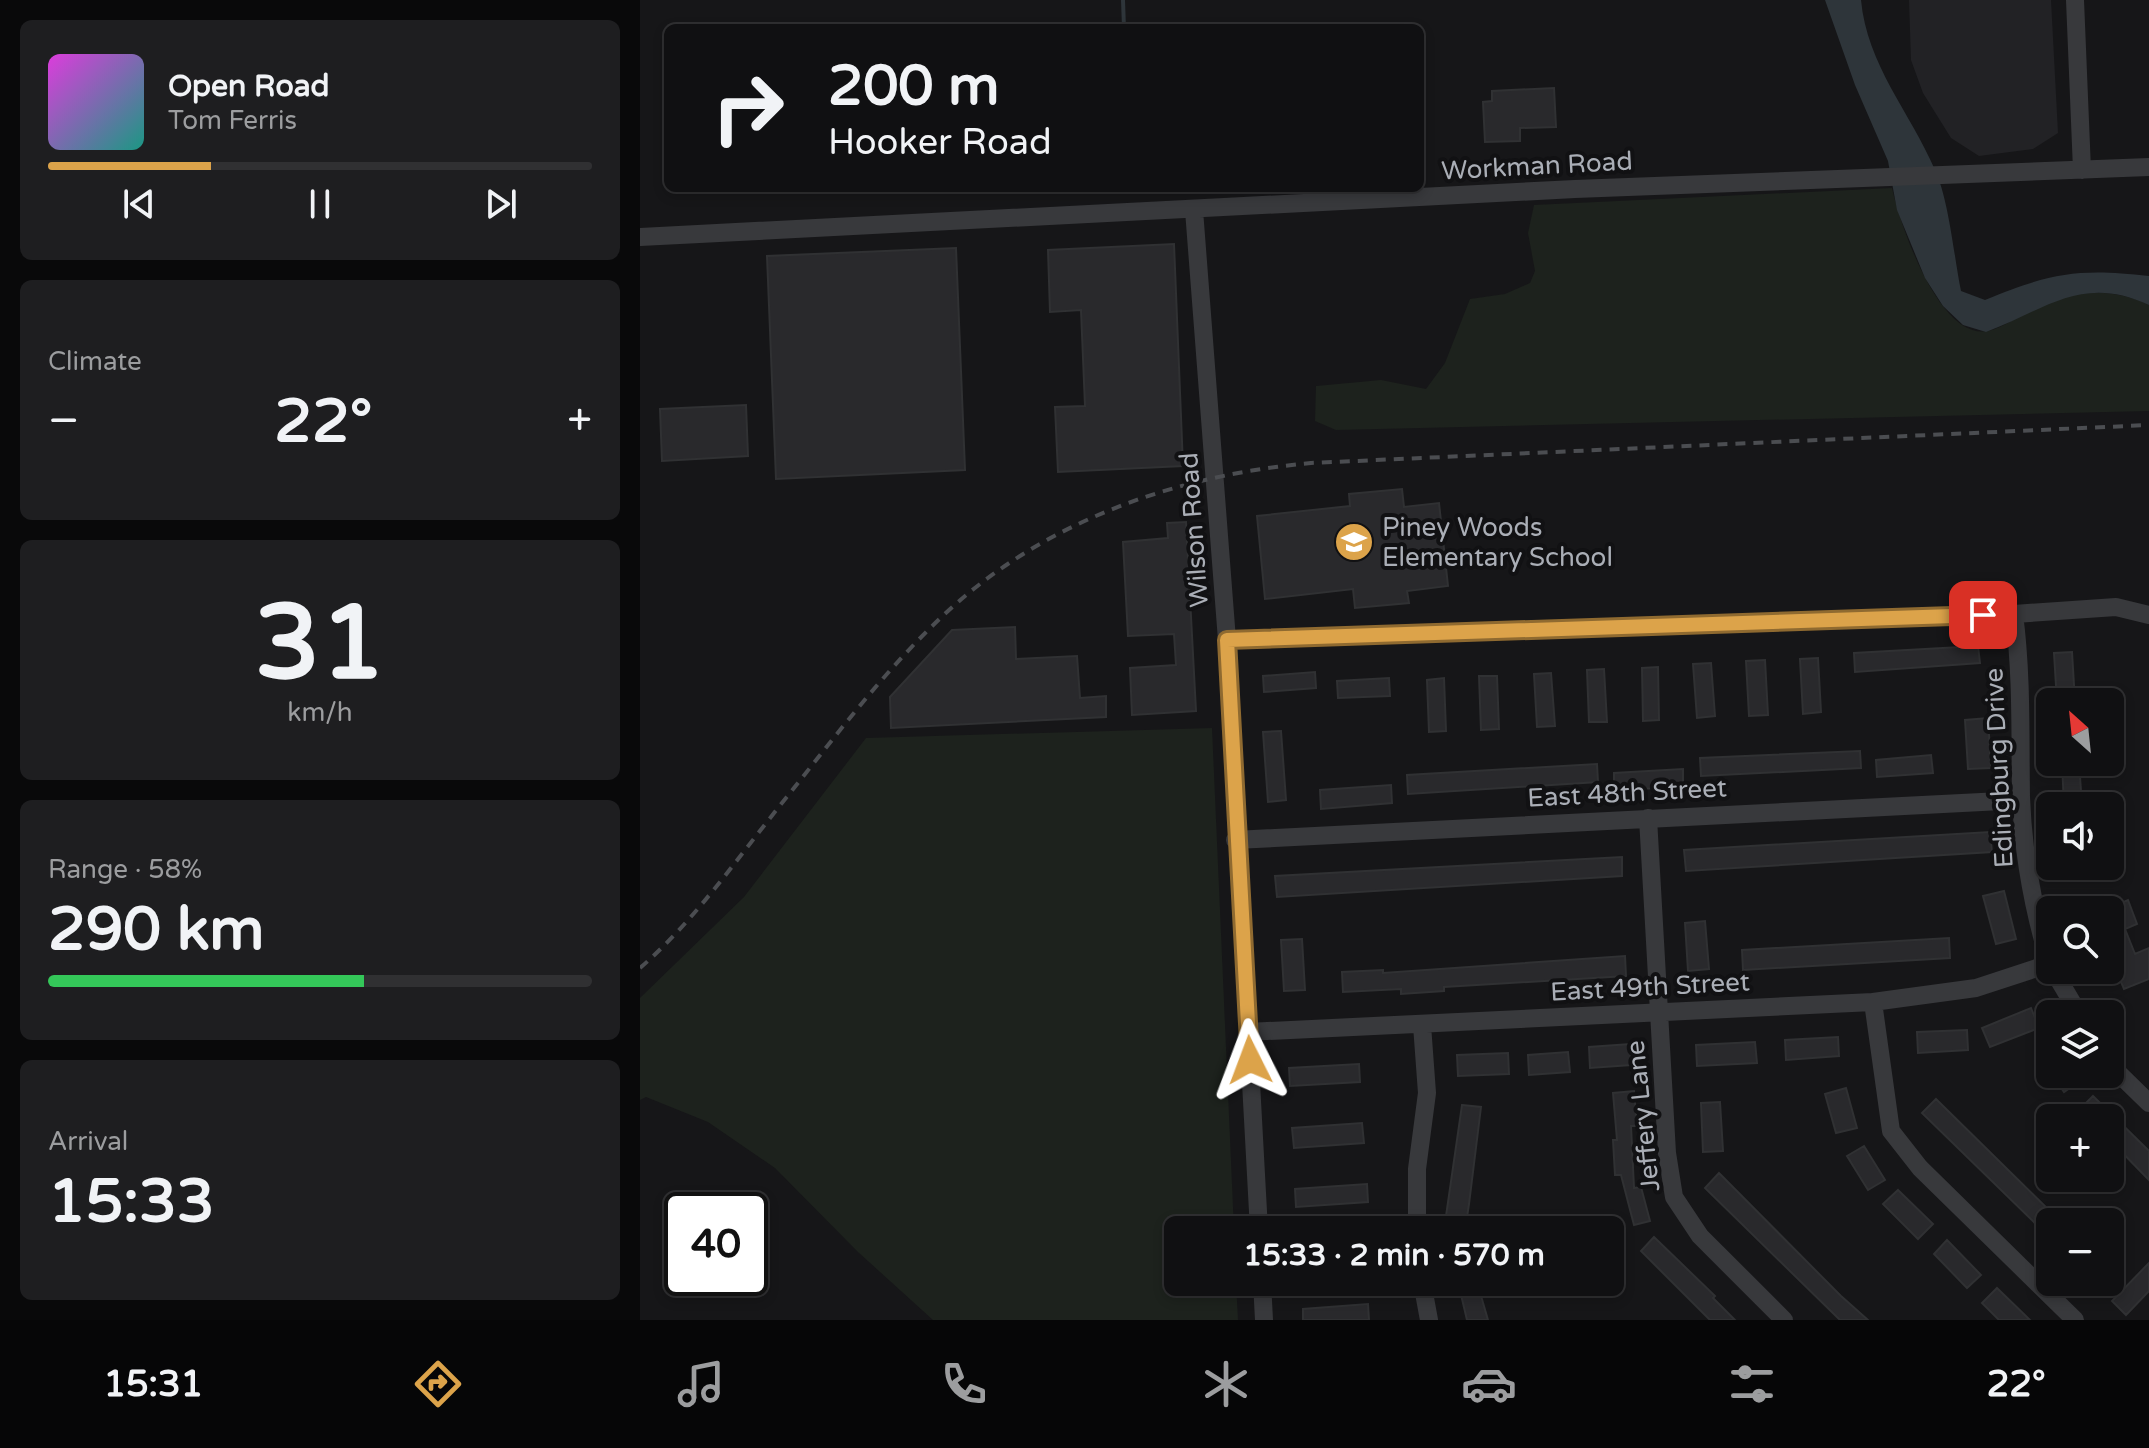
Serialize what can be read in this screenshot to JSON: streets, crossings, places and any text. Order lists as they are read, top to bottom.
{
  "streets": {
    "street": [
      "Workman Road",
      "Wilson Road",
      "Edingburg Drive",
      "East 48th Street",
      "East 49th Street",
      "Jeffery Lane"
    ]
  },
  "crossings": [
    ["Workman Road", "Wilson Road"],
    ["Wilson Road", "East 48th Street"],
    ["Wilson Road", "East 49th Street"],
    ["Edingburg Drive", "East 48th Street"],
    ["East 48th Street", "Jeffery Lane"],
    ["East 49th Street", "Jeffery Lane"]
  ],
  "places": {
    "school or university": ["Piney Woods Elementary School"]
  },
  "north": "top left",
  "page": {
    "turn": ["200 m", "Hooker Road"],
    "song": ["Open Road", "Tom Ferris"],
    "tile": [
      "Climate",
      ["31", "km/h"],
      ["Range · 58%", "290 km"],
      ["Arrival", "15:33"]
    ],
    "heat": ["−", "22°", "+"],
    "map_buttons": ["+", "−"],
    "limit": "40",
    "trip": "15:33 · 2 min · 570 m",
    "tabs": ["15:31", "22°"]
  }
}
